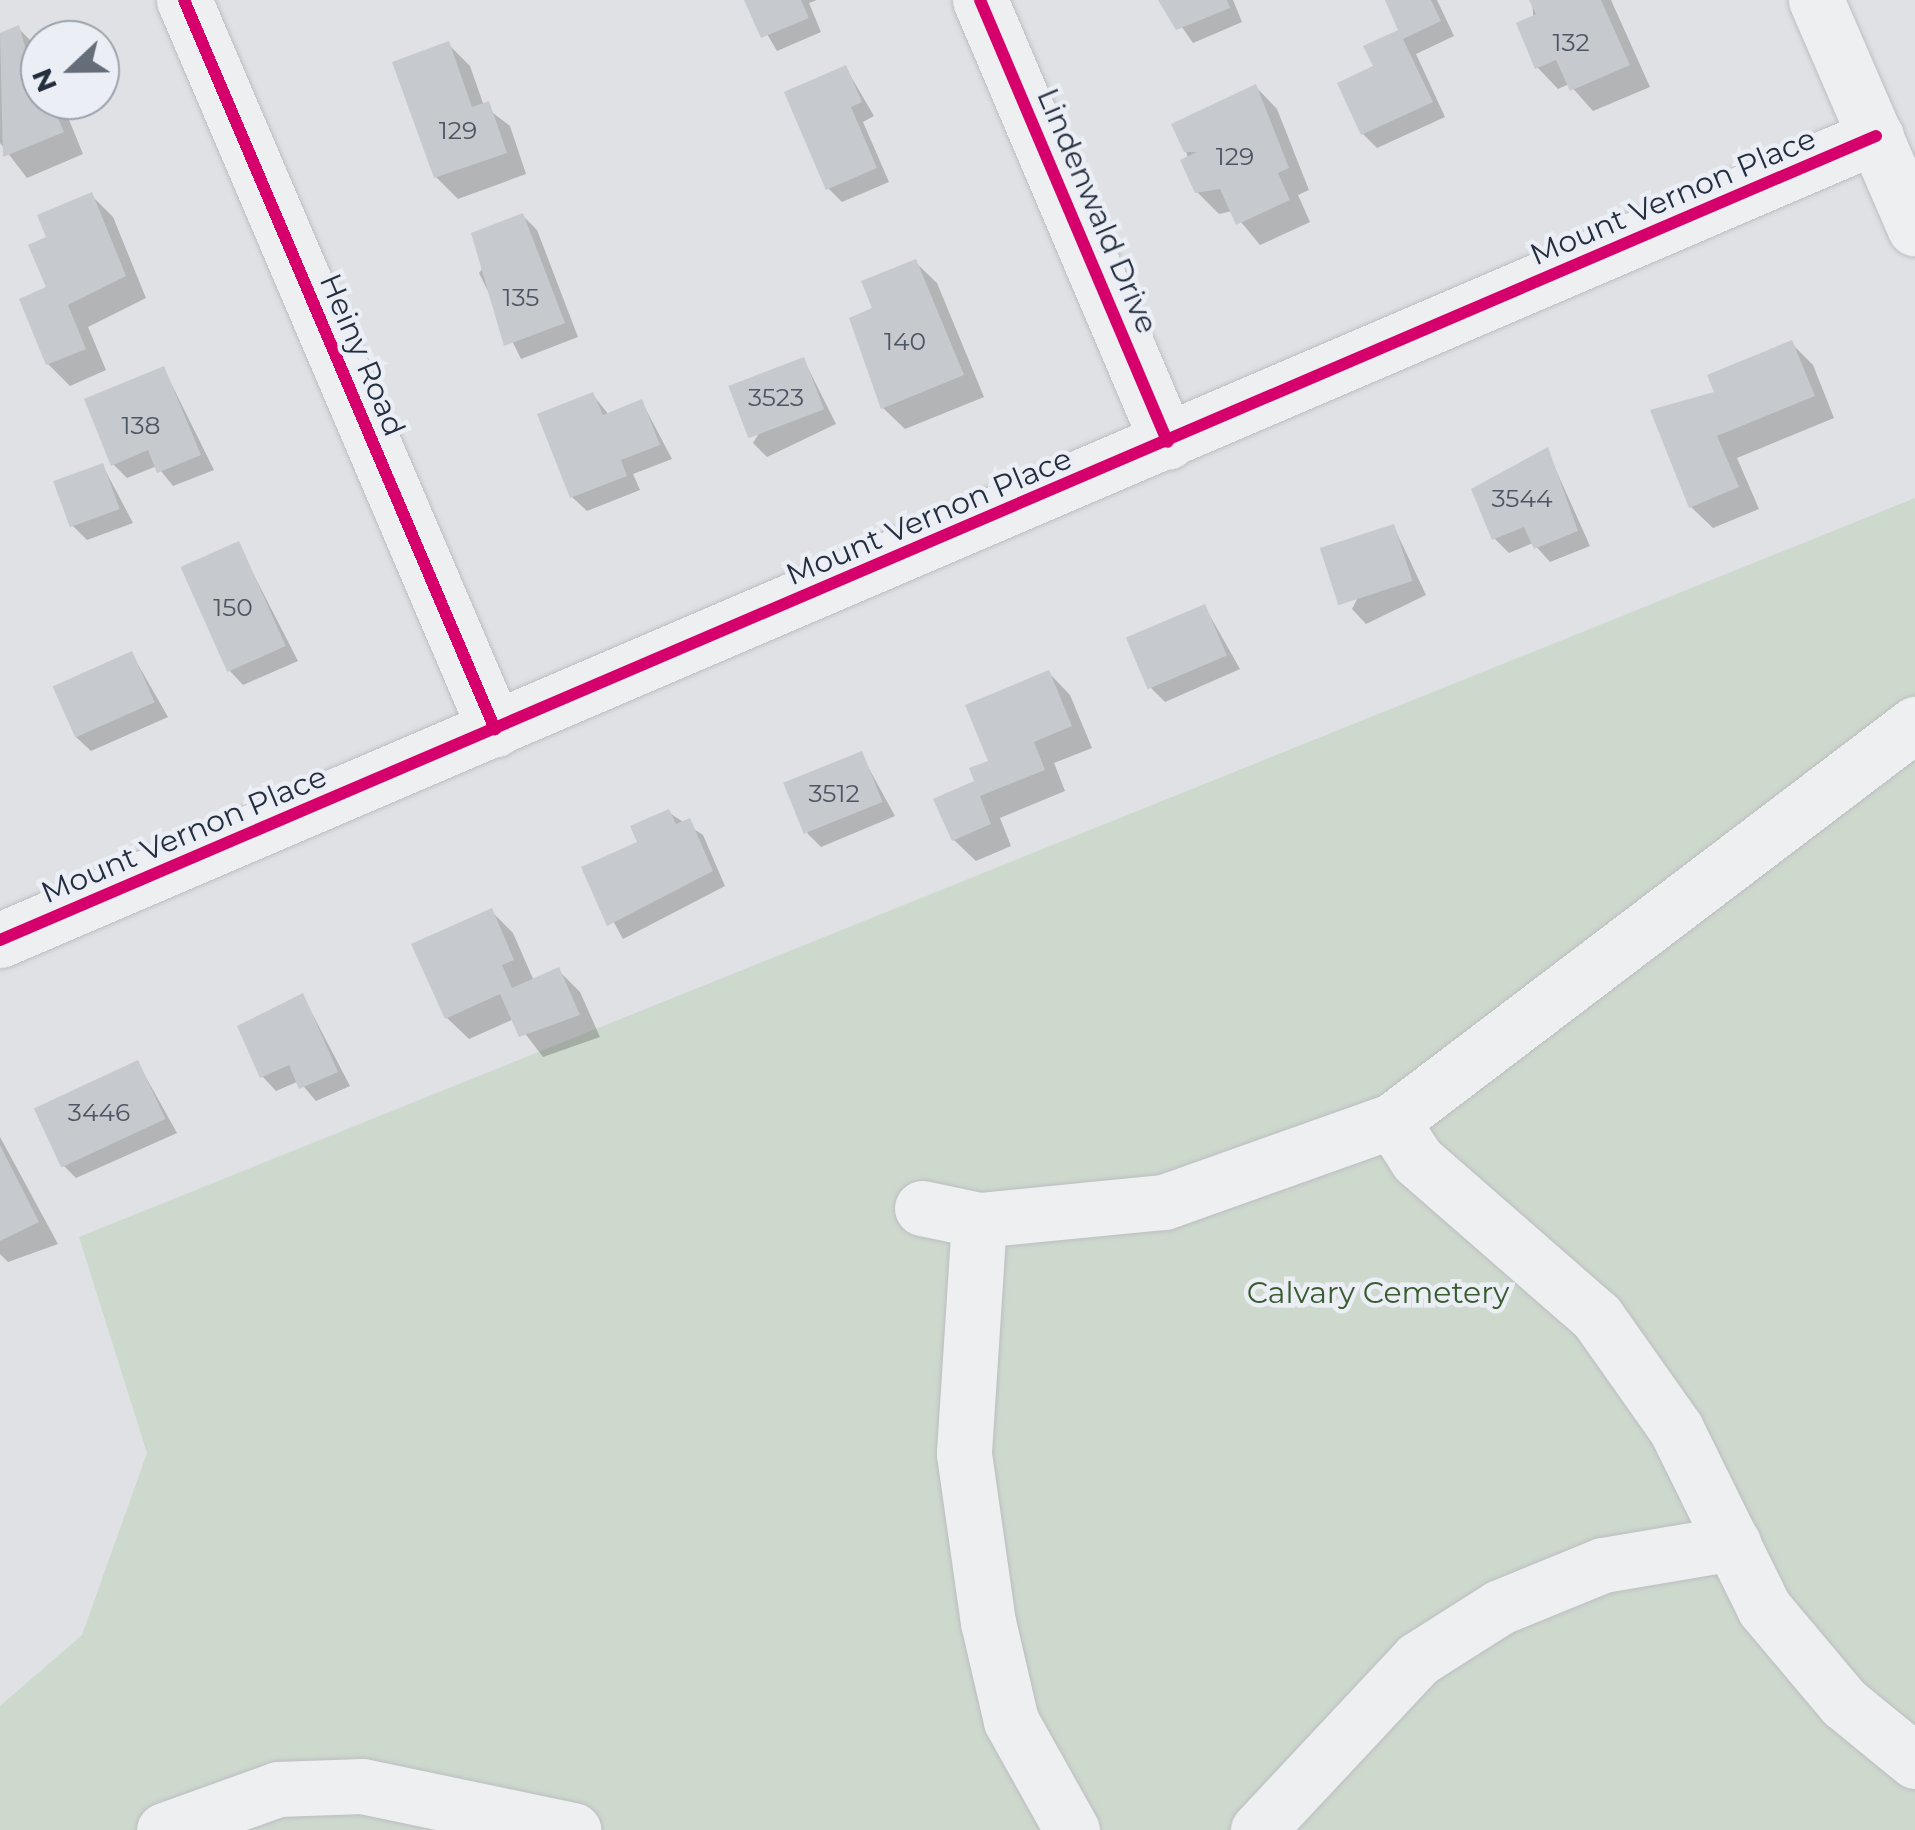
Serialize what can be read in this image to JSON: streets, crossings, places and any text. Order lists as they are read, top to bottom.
{
  "streets": {
    "street": ["Mount Vernon Place", "Lindenwald Drive", "Heiny Road"]
  },
  "crossings": [
    ["Mount Vernon Place", "Lindenwald Drive"],
    ["Mount Vernon Place", "Heiny Road"]
  ],
  "parks": ["Calvary Cemetery"],
  "house_numbers": [
    "132",
    "129",
    "129",
    "135",
    "140",
    "3523",
    "138",
    "3544",
    "150",
    "3512",
    "3446"
  ],
  "north": "left"
}
